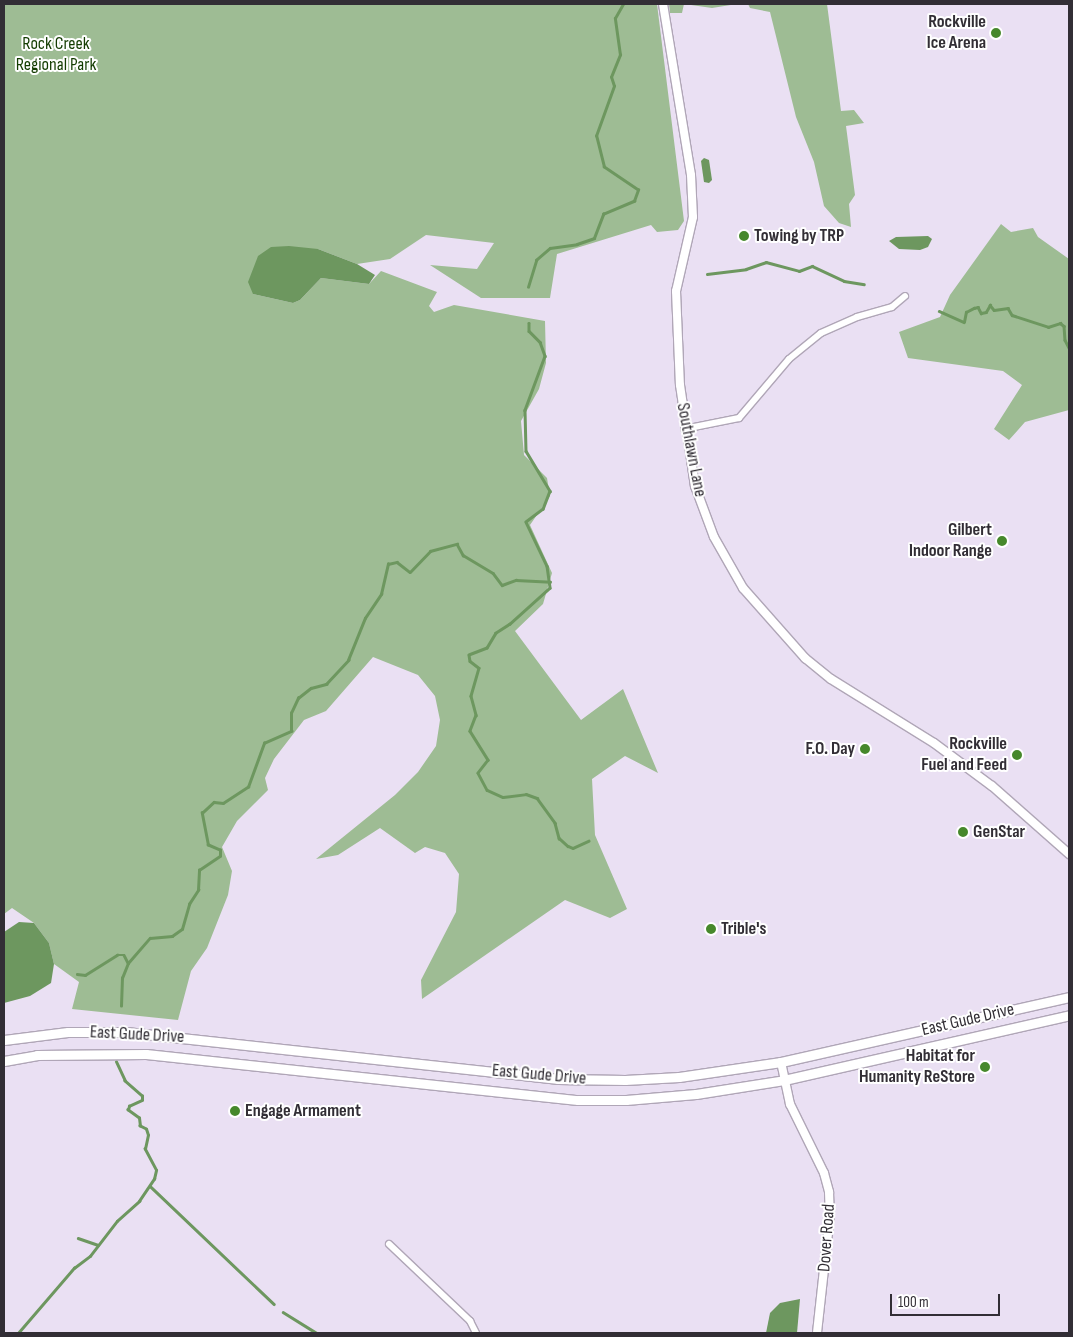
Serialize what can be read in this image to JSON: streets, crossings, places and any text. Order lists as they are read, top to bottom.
{
  "streets": {
    "main road": ["East Gude Drive"],
    "street": ["Southlawn Lane", "Dover Road"]
  },
  "crossings": [
    ["East Gude Drive", "Dover Road"]
  ],
  "parks": ["Rock Creek Regional Park"],
  "places": [
    "Rockville Ice Arena",
    "Towing by TRP",
    "Gilbert Indoor Range",
    "F.O. Day",
    "Rockville Fuel and Feed",
    "GenStar",
    "Trible's",
    "Habitat for Humanity ReStore",
    "Engage Armament"
  ],
  "scale_bar": "100 m"
}
